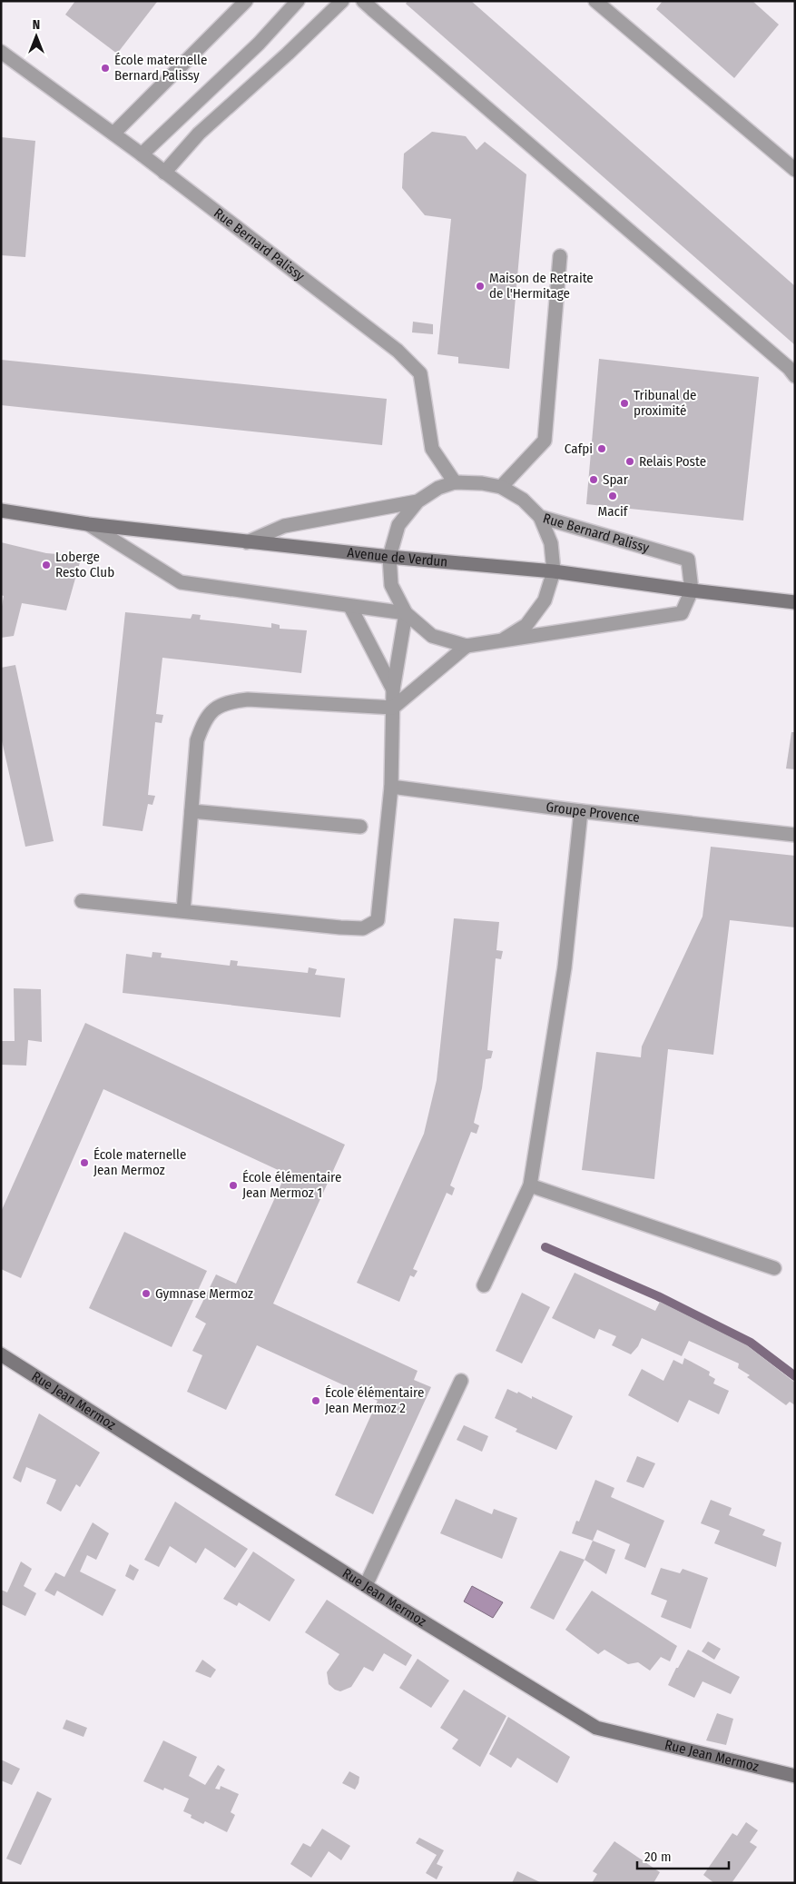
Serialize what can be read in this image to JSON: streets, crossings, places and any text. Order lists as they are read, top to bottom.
{
  "streets": {
    "main road": ["Avenue de Verdun", "Rue Jean Mermoz"],
    "street": ["Rue Bernard Palissy", "Groupe Provence"]
  },
  "crossings": [
    ["Rue Bernard Palissy", "Avenue de Verdun"]
  ],
  "places": [
    "École maternelle Bernard Palissy",
    "Maison de Retraite de l'Hermitage",
    "Tribunal de proximité",
    "Cafpi",
    "Relais Poste",
    "Spar",
    "Macif",
    "Loberge Resto Club",
    "École maternelle Jean Mermoz",
    "École élémentaire Jean Mermoz 1",
    "Gymnase Mermoz",
    "École élémentaire Jean Mermoz 2"
  ],
  "scale_bar": "20 m",
  "north": "top"
}
